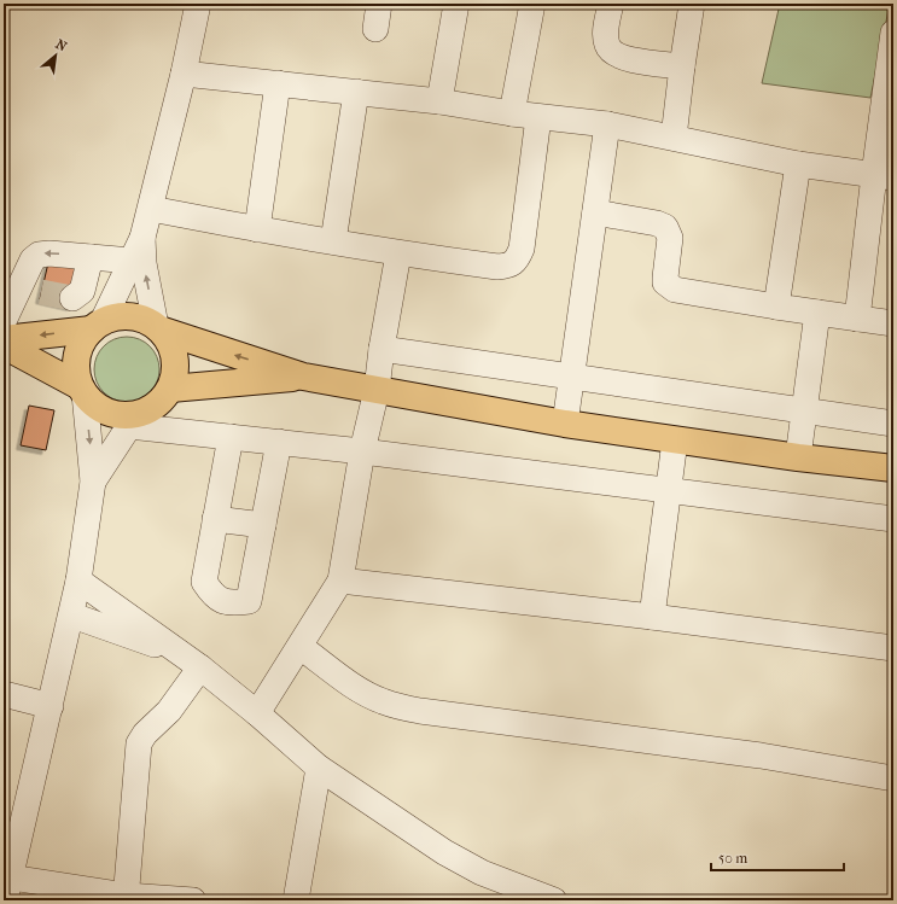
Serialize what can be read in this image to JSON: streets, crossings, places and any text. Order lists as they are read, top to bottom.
{
  "scale_bar": "50 m",
  "north": "top right"
}
